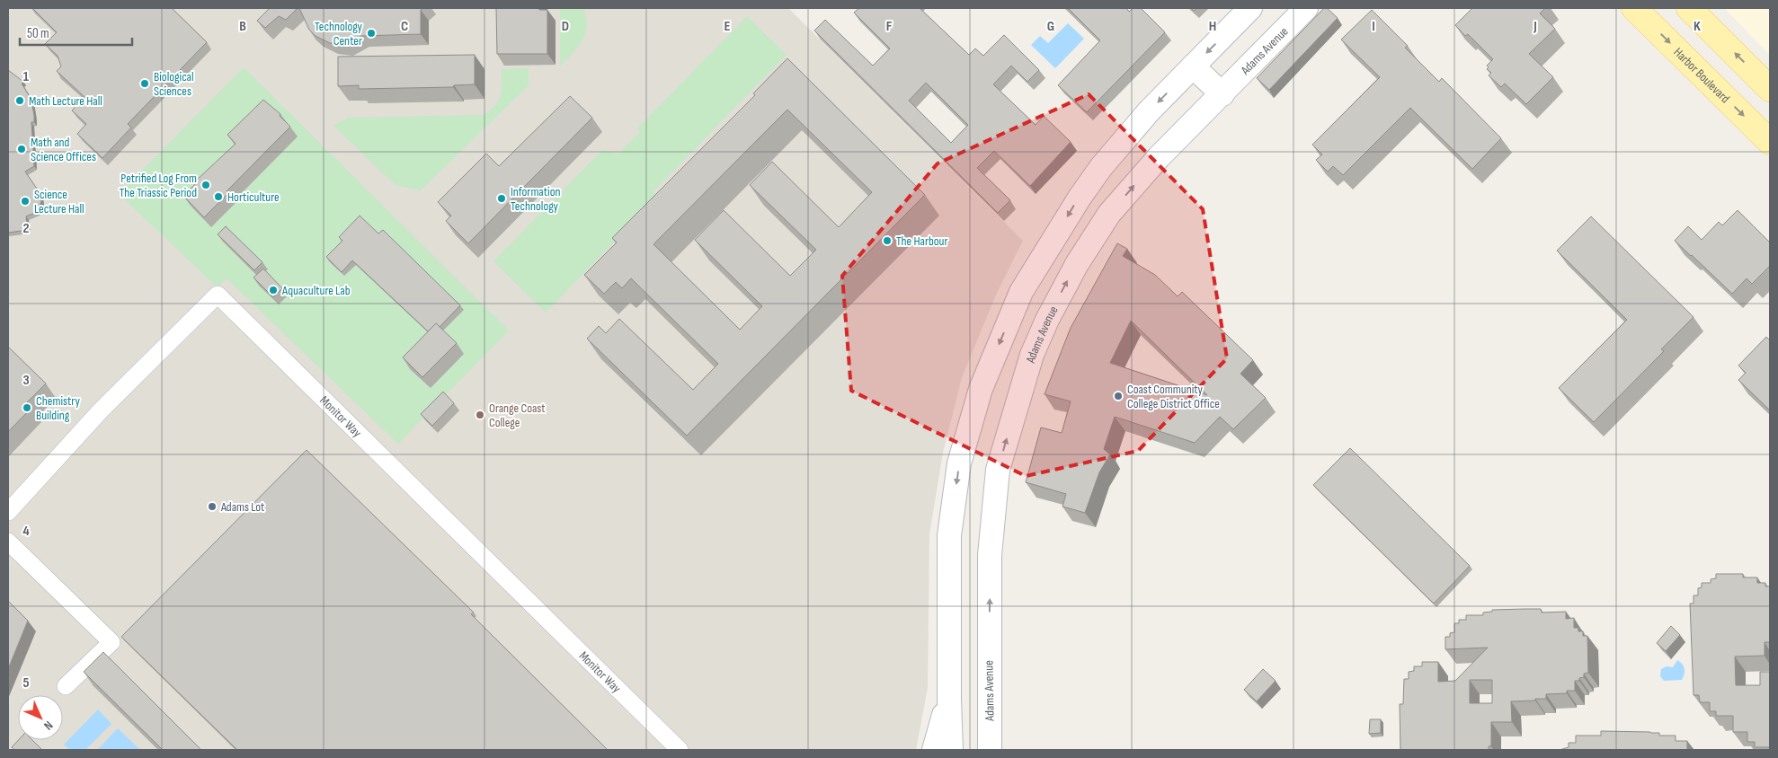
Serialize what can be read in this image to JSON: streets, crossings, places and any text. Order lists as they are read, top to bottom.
{
  "streets": {
    "main road": ["Adams Avenue", "Harbor Boulevard"],
    "street": ["Monitor Way"]
  },
  "places": [
    "Technology Center",
    "Biological Sciences",
    "Math Lecture Hall",
    "Math and Science Offices",
    "Petrified Log From The Triassic Period",
    "Horticulture",
    "Information Technology",
    "Science Lecture Hall",
    "The Harbour",
    "Aquaculture Lab",
    "Coast Community College District Office",
    "Chemistry Building",
    "Orange Coast College",
    "Adams Lot"
  ],
  "scale_bar": "50 m",
  "north": "bottom right",
  "grid": {
    "columns": [
      "B",
      "C",
      "D",
      "E",
      "F",
      "G",
      "H",
      "I",
      "J",
      "K"
    ],
    "rows": [
      "1",
      "2",
      "3",
      "4",
      "5"
    ]
  }
}
